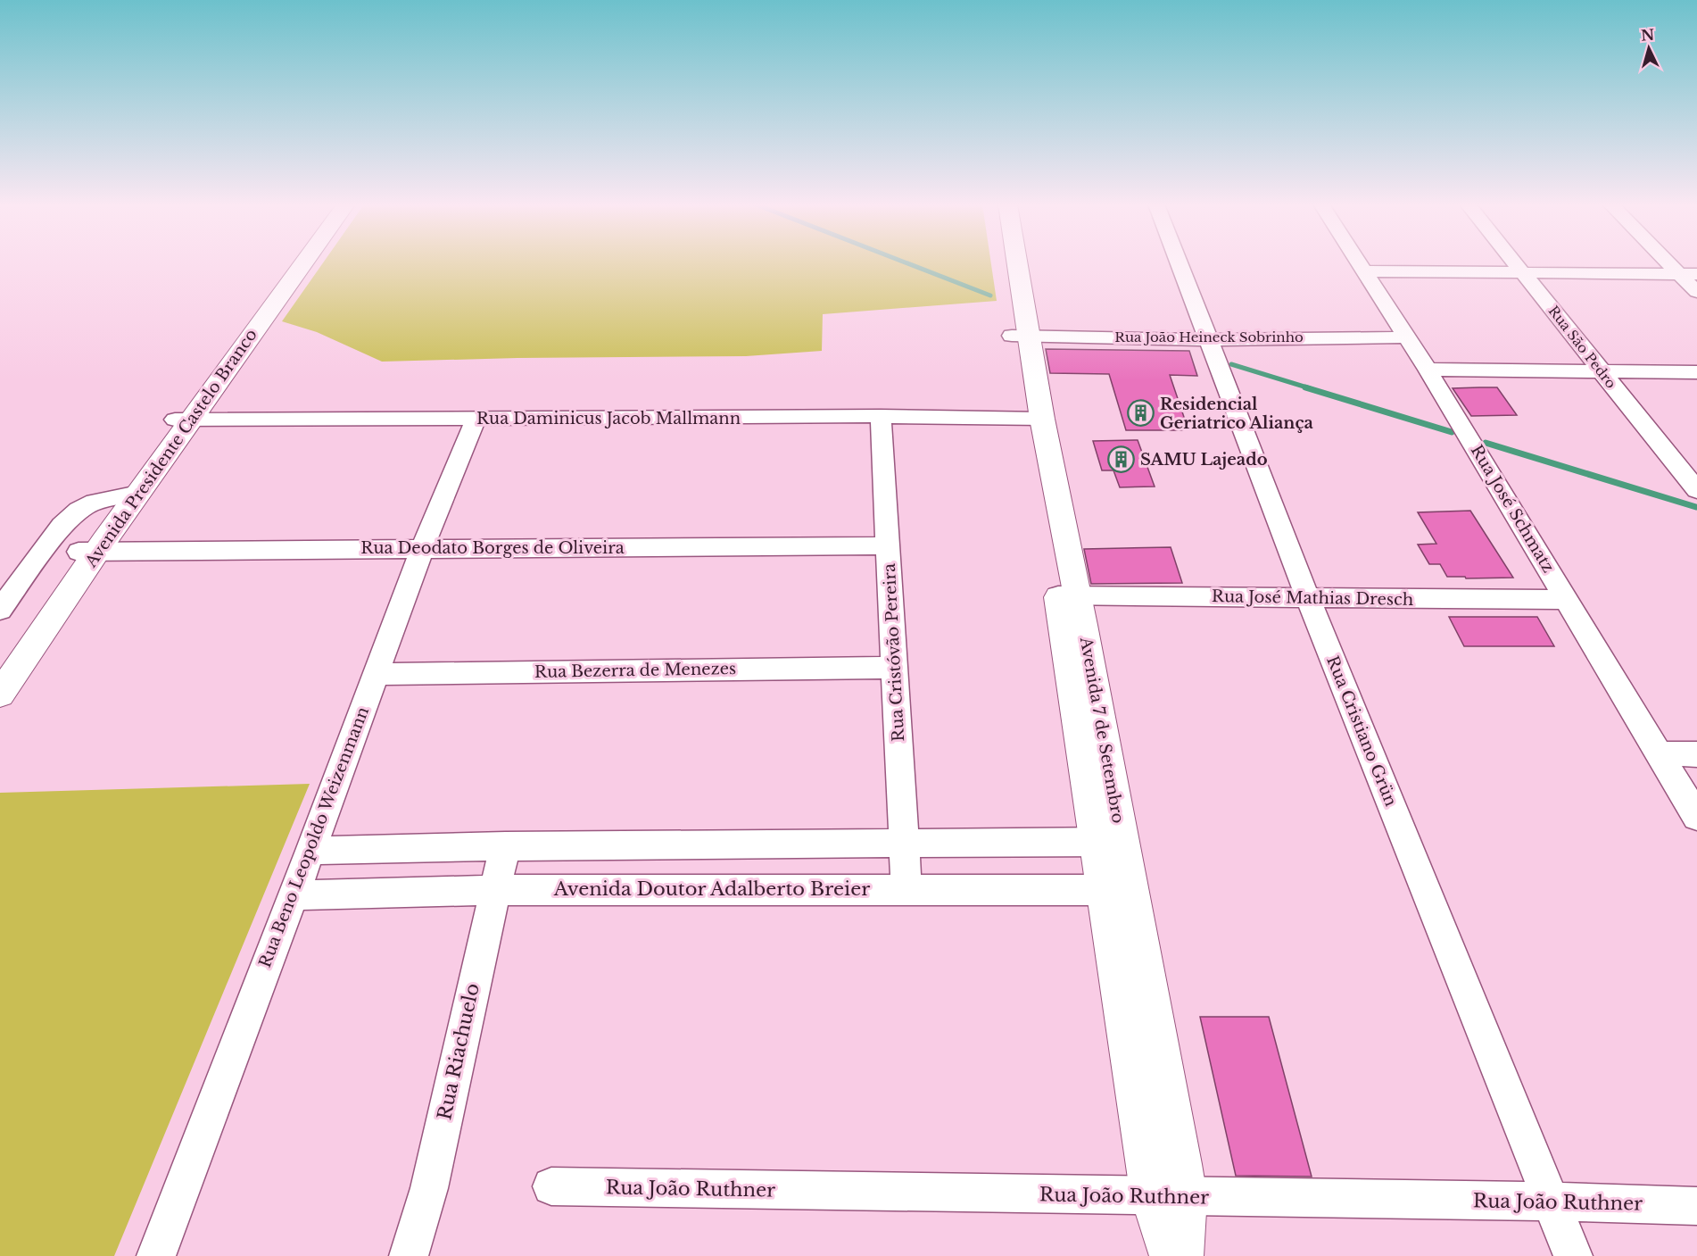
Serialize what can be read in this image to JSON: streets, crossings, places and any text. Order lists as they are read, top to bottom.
{
  "streets": {
    "main road": ["Avenida Presidente Castelo Branco", "Avenida 7 de Setembro"],
    "street": [
      "Rua João Heineck Sobrinho",
      "Rua São Pedro",
      "Rua Daminicus Jacob Mallmann",
      "Rua José Schmatz",
      "Rua Deodato Borges de Oliveira",
      "Rua José Mathias Dresch",
      "Rua Cristóvão Pereira",
      "Rua Bezerra de Menezes",
      "Rua Cristiano Grün",
      "Rua Beno Leopoldo Weizenmann",
      "Avenida Doutor Adalberto Breier",
      "Rua Riachuelo",
      "Rua João Ruthner"
    ]
  },
  "crossings": [
    ["Rua João Heineck Sobrinho", "Rua José Schmatz"],
    ["Rua João Heineck Sobrinho", "Avenida 7 de Setembro"],
    ["Rua João Heineck Sobrinho", "Rua Cristiano Grün"],
    ["Rua Daminicus Jacob Mallmann", "Avenida Presidente Castelo Branco"],
    ["Rua Daminicus Jacob Mallmann", "Rua Cristóvão Pereira"],
    ["Rua Daminicus Jacob Mallmann", "Avenida 7 de Setembro"],
    ["Rua Daminicus Jacob Mallmann", "Rua Beno Leopoldo Weizenmann"],
    ["Avenida Presidente Castelo Branco", "Rua Deodato Borges de Oliveira"],
    ["Rua José Schmatz", "Rua José Mathias Dresch"],
    ["Rua Deodato Borges de Oliveira", "Rua Cristóvão Pereira"],
    ["Rua Deodato Borges de Oliveira", "Rua Beno Leopoldo Weizenmann"],
    ["Rua José Mathias Dresch", "Avenida 7 de Setembro"],
    ["Rua José Mathias Dresch", "Rua Cristiano Grün"],
    ["Rua Cristóvão Pereira", "Rua Bezerra de Menezes"],
    ["Rua Cristóvão Pereira", "Avenida Doutor Adalberto Breier"],
    ["Rua Bezerra de Menezes", "Rua Beno Leopoldo Weizenmann"],
    ["Avenida 7 de Setembro", "Avenida Doutor Adalberto Breier"],
    ["Avenida 7 de Setembro", "Rua João Ruthner"],
    ["Rua Cristiano Grün", "Rua João Ruthner"],
    ["Rua Beno Leopoldo Weizenmann", "Avenida Doutor Adalberto Breier"],
    ["Avenida Doutor Adalberto Breier", "Rua Riachuelo"]
  ],
  "places": {
    "building": ["Residencial Geriatrico Aliança", "SAMU Lajeado"]
  },
  "north": "top"
}
